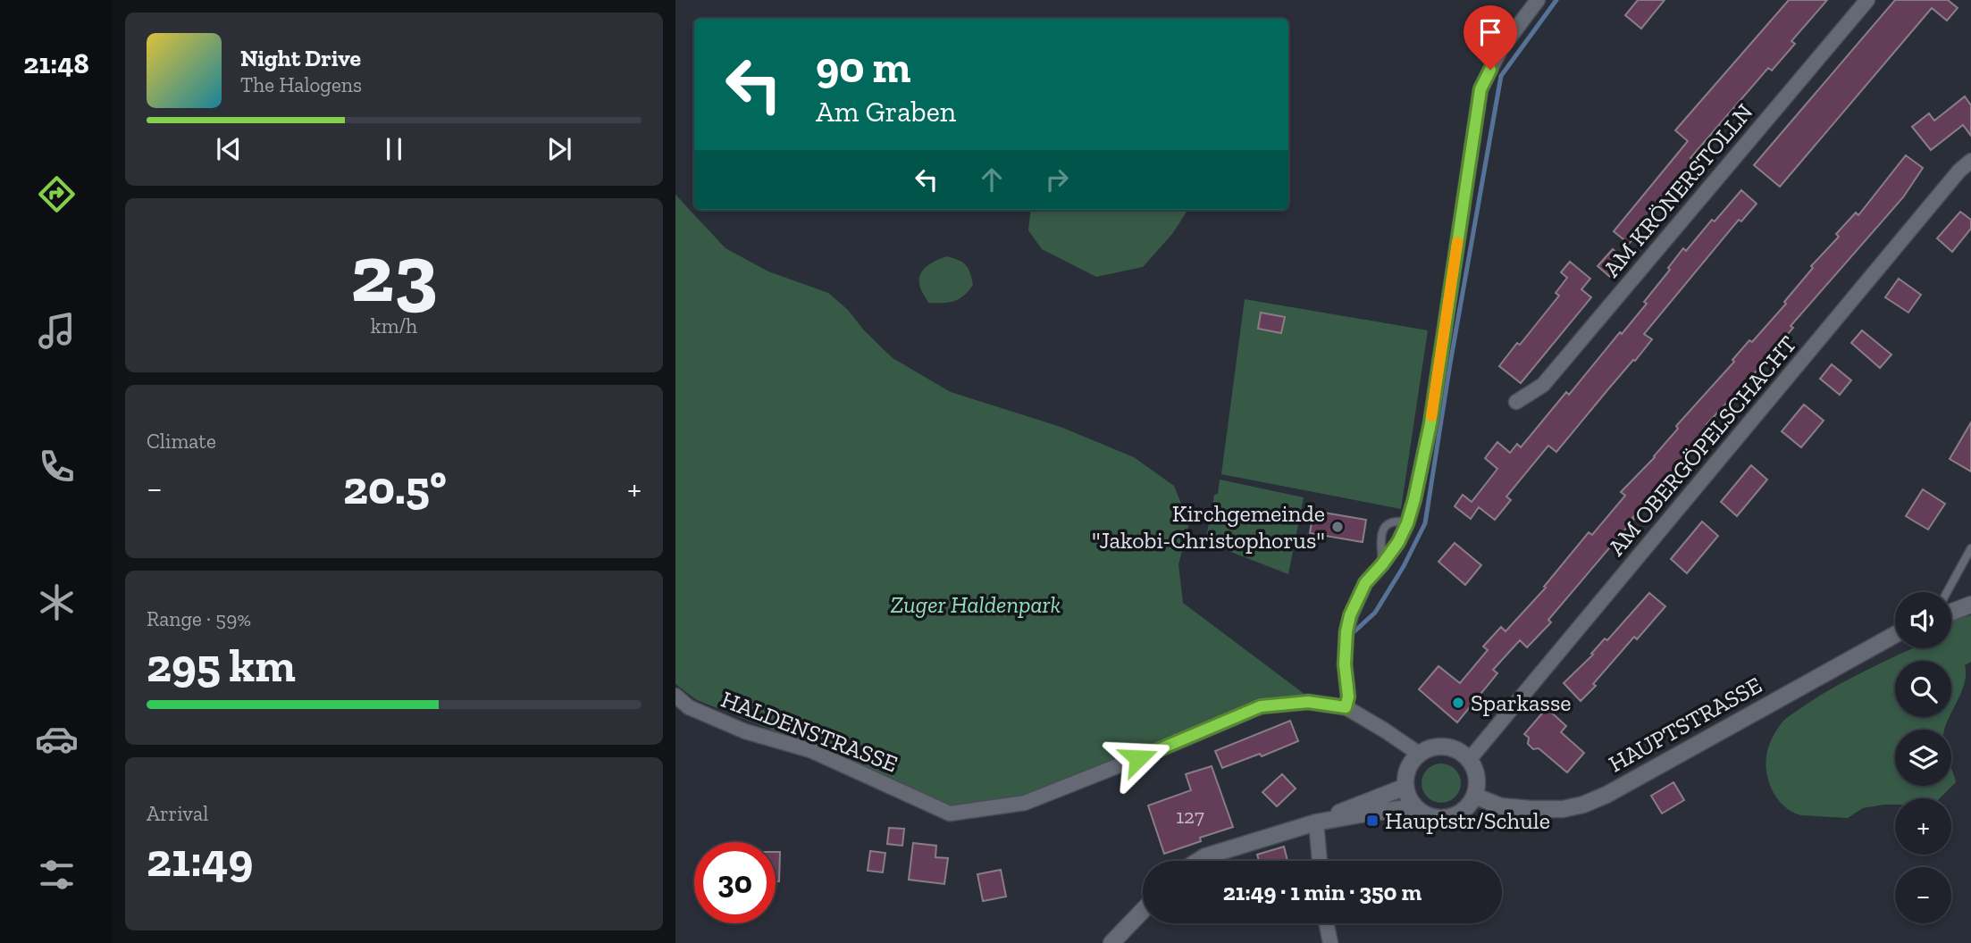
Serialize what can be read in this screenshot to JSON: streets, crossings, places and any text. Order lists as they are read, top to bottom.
{
  "streets": {
    "street": [
      "AM KRÖNERSTOLLN",
      "AM OBERGÖPELSCHACHT",
      "HAUPTSTRASSE",
      "HALDENSTRASSE"
    ]
  },
  "crossings": [
    ["AM OBERGÖPELSCHACHT", "HAUPTSTRASSE"],
    ["AM OBERGÖPELSCHACHT", "HALDENSTRASSE"],
    ["HAUPTSTRASSE", "HALDENSTRASSE"]
  ],
  "parks": ["Zuger Haldenpark"],
  "places": {
    "other": ["Kirchgemeinde \"Jakobi-Christophorus\"", "Sparkasse"],
    "transit": ["Hauptstr/Schule"]
  },
  "house_numbers": ["127"],
  "page": {
    "tabs": "21:48",
    "turn": ["90 m", "Am Graben"],
    "song": ["Night Drive", "The Halogens"],
    "tile": [
      ["23", "km/h"],
      "Climate",
      ["Range · 59%", "295 km"],
      ["Arrival", "21:49"]
    ],
    "heat": ["−", "20.5°", "+"],
    "map_buttons": ["+", "−"],
    "limit": "30",
    "trip": "21:49 · 1 min · 350 m"
  }
}
